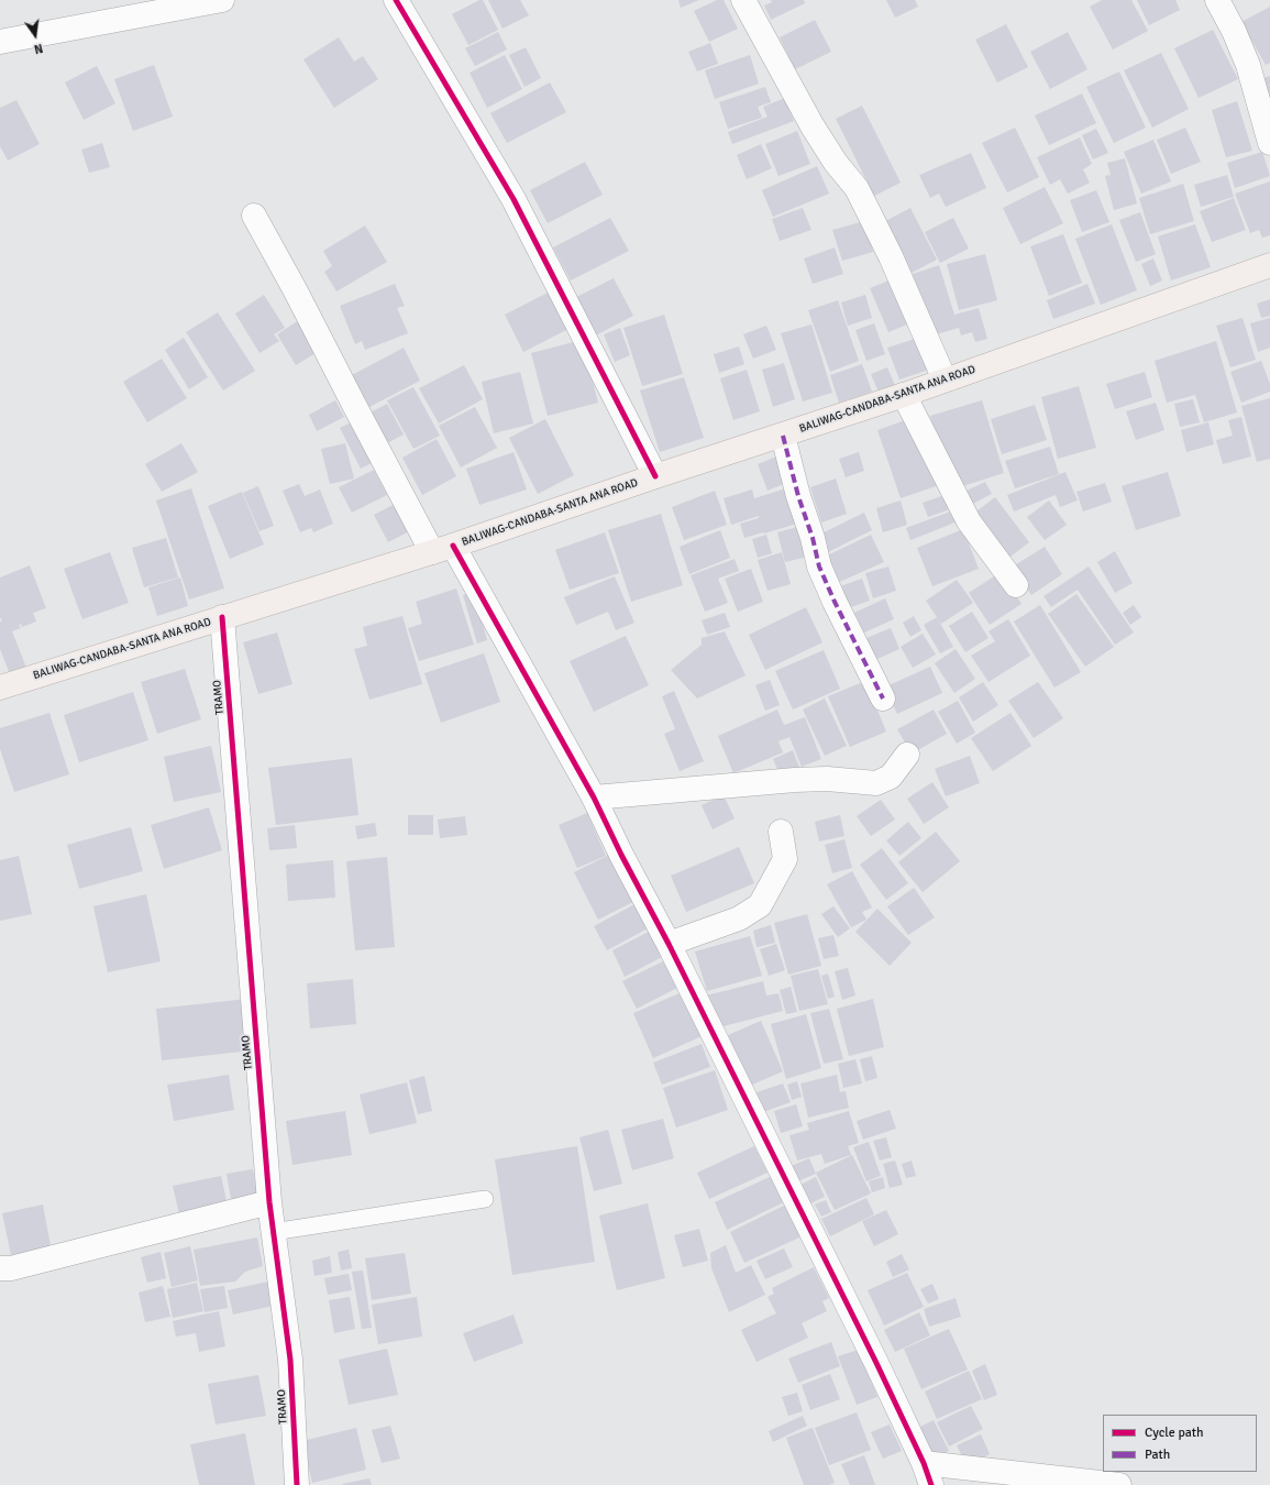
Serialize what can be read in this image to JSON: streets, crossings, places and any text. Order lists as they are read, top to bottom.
{
  "streets": {
    "main road": ["BALIWAG-CANDABA-SANTA ANA ROAD"],
    "street": ["TRAMO"]
  },
  "crossings": [
    ["BALIWAG-CANDABA-SANTA ANA ROAD", "TRAMO"]
  ],
  "legend": ["Cycle path", "Path"],
  "north": "bottom"
}
